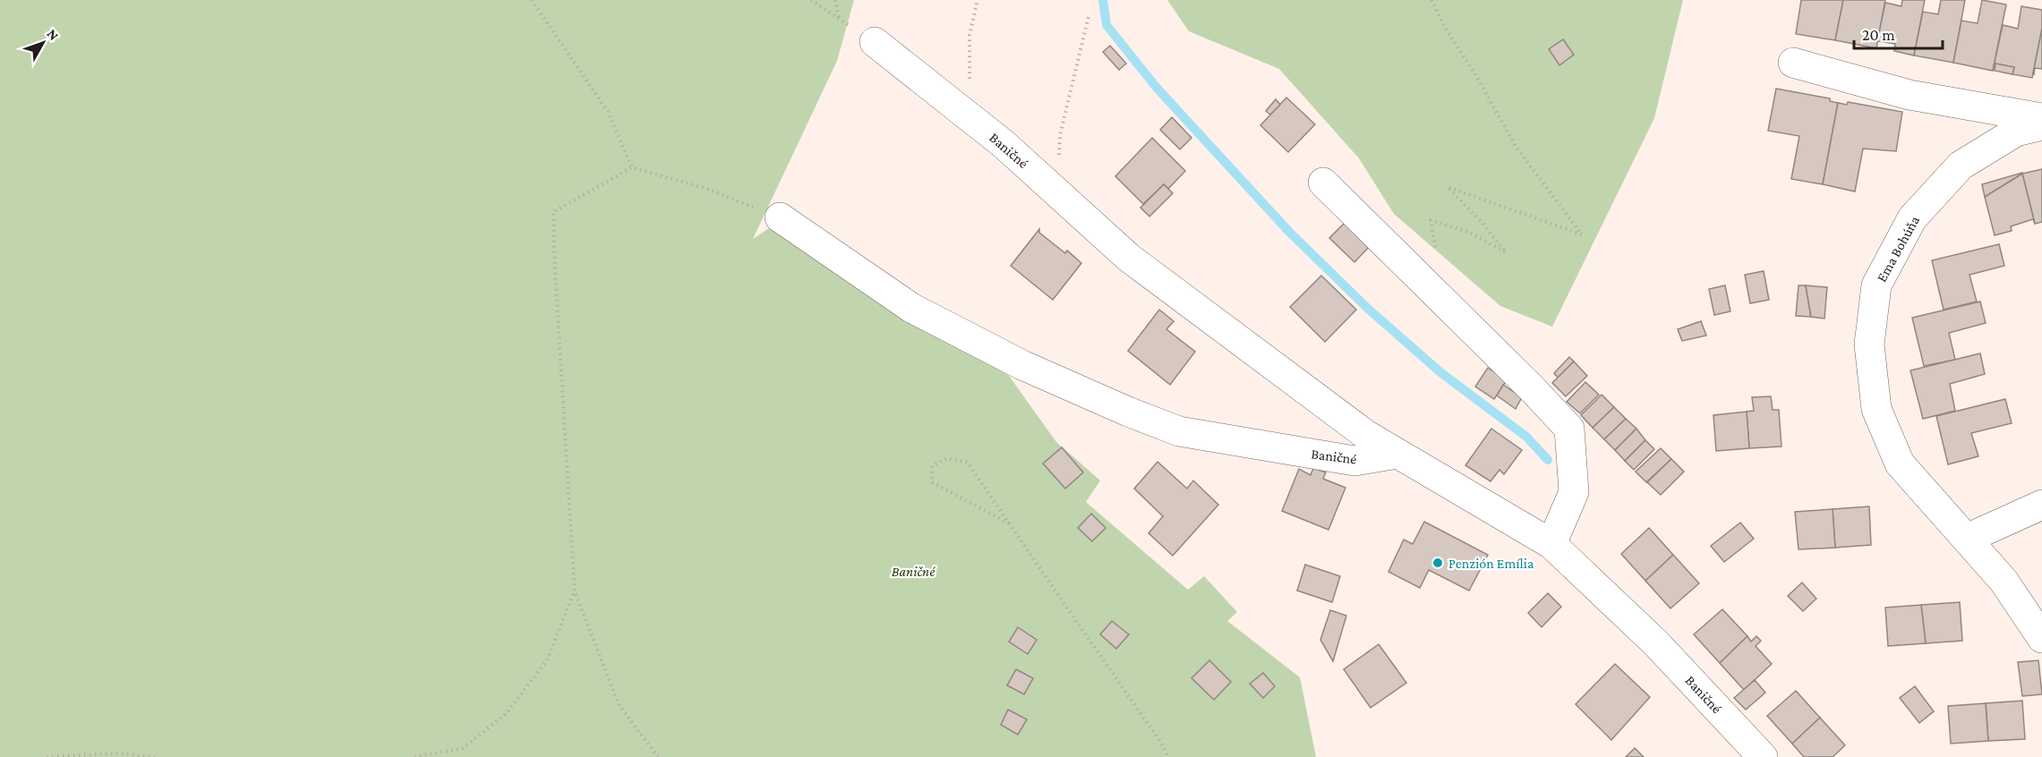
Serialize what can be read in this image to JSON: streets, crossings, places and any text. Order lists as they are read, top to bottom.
{
  "streets": {
    "street": ["Baničné", "Ema Bohúňa"]
  },
  "parks": ["Baničné"],
  "places": ["Penzión Emília"],
  "scale_bar": "20 m",
  "north": "top right"
}
